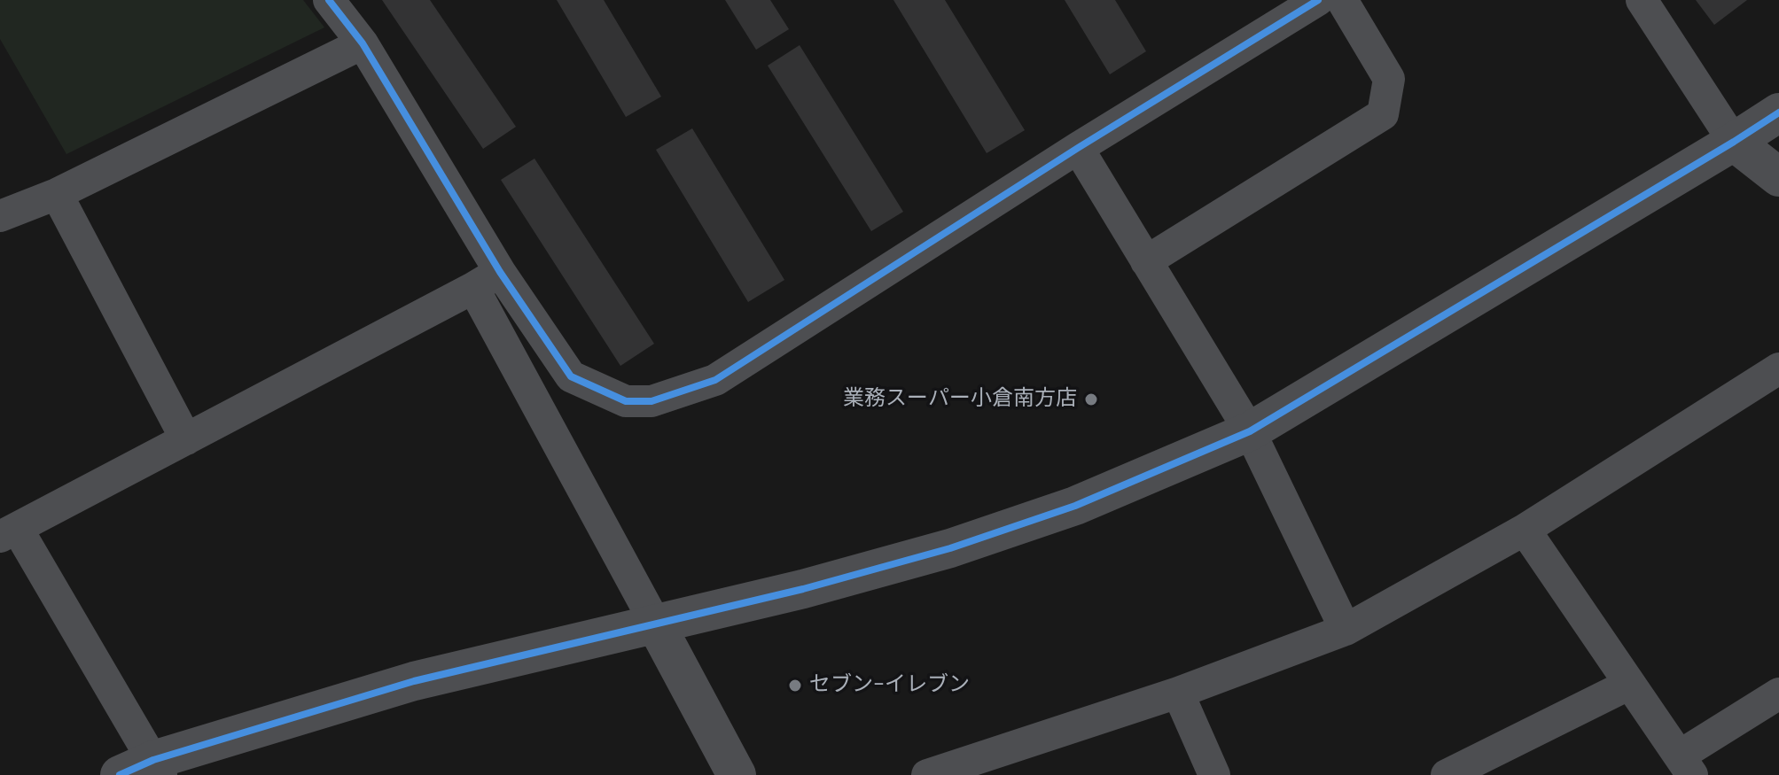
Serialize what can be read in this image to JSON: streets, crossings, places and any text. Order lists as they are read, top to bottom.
{
  "places": ["業務スーパー小倉南方店", "セブン-イレブン"]
}
